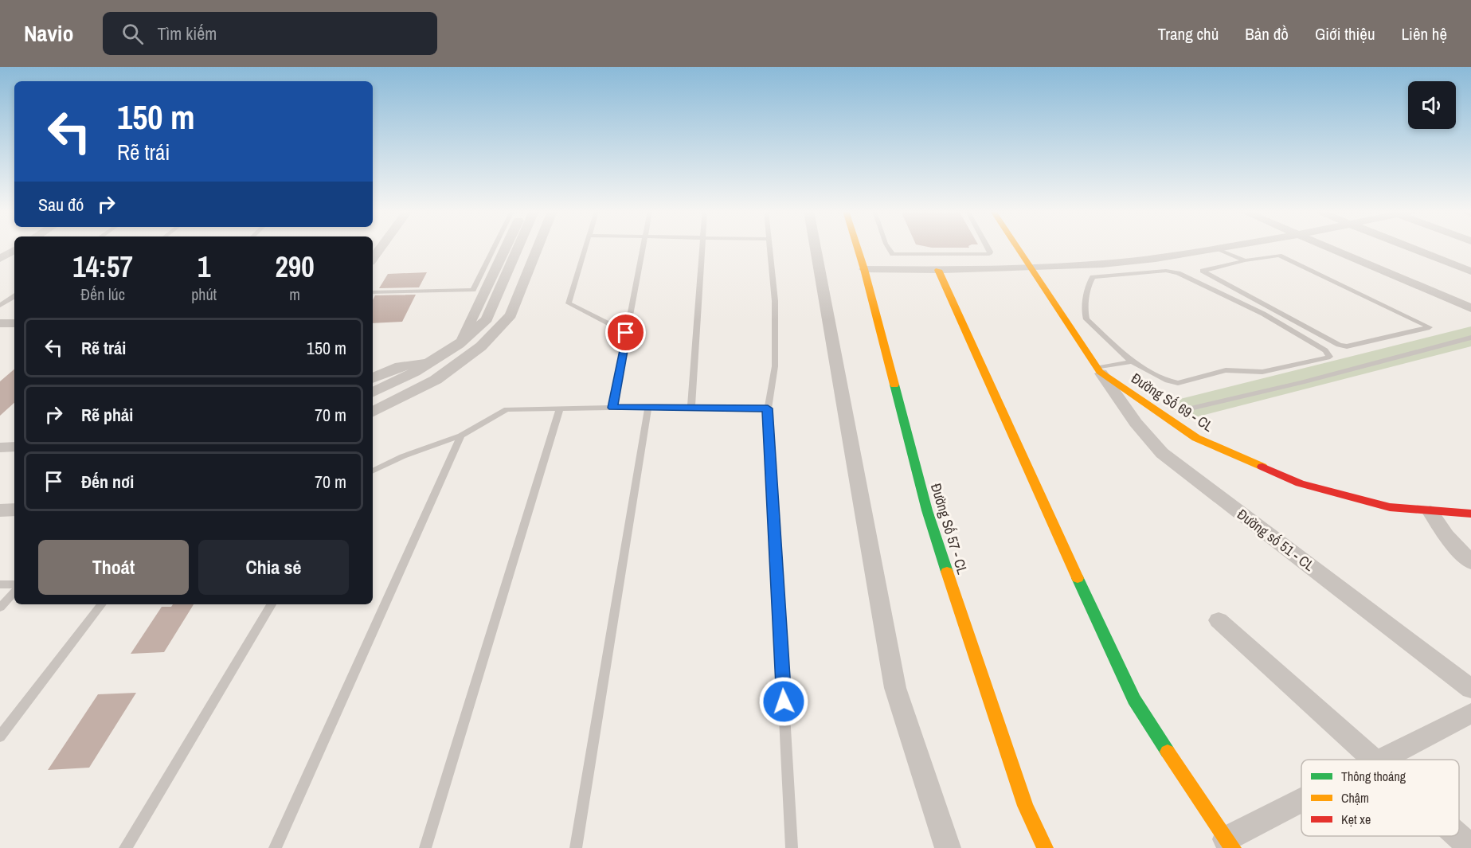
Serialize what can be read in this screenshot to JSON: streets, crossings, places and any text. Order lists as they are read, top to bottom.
{
  "streets": {
    "street": ["Đường Số 69 - CL", "Đường Số 57 - CL", "Đường số 51 - CL"]
  },
  "crossings": [
    ["Đường Số 69 - CL", "Đường số 51 - CL"]
  ],
  "legend": ["Thông thoáng", "Chậm", "Kẹt xe"],
  "page": {
    "header": "Navio",
    "search": "Tìm kiếm",
    "nav": [
      "Trang chủ",
      "Bản đồ",
      "Giới thiệu",
      "Liên hệ"
    ],
    "turn": ["150 m", "Rẽ trái"],
    "then": "Sau đó",
    "eta": [
      "14:57",
      "Đến lúc",
      "1",
      "phút",
      "290",
      "m"
    ],
    "list": [
      {
        "name": "Rẽ trái",
        "value": "150 m"
      },
      {
        "name": "Rẽ phải",
        "value": "70 m"
      },
      {
        "name": "Đến nơi",
        "value": "70 m"
      }
    ],
    "buttons": ["Thoát", "Chia sẻ"]
  }
}
